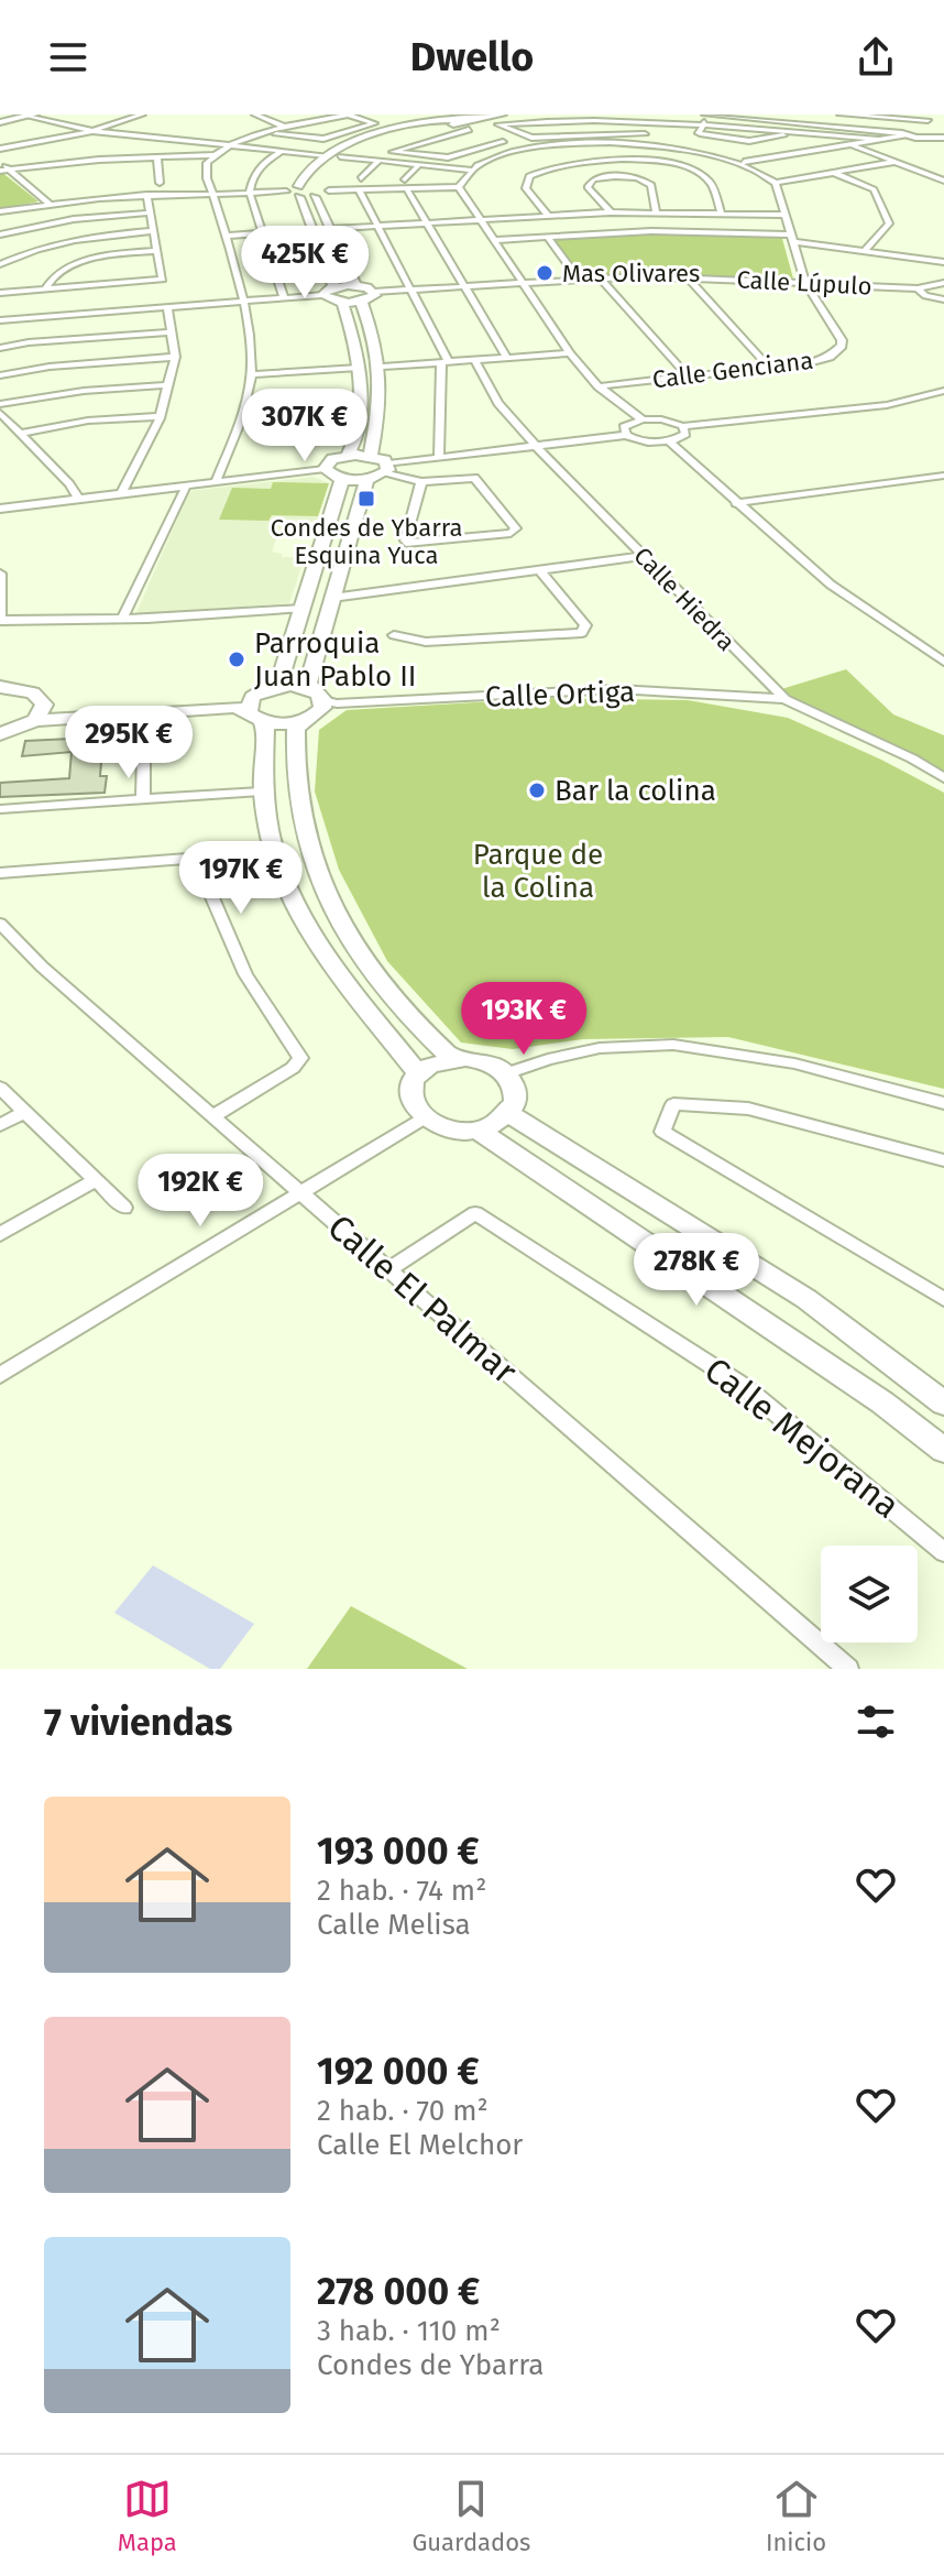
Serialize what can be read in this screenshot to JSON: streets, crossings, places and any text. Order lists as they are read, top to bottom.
{
  "streets": {
    "street": [
      "Calle Lúpulo",
      "Calle Genciana",
      "Calle Hiedra",
      "Calle Ortiga",
      "Calle El Palmar",
      "Calle Mejorana"
    ]
  },
  "crossings": [
    ["Calle Lúpulo", "Calle Genciana"],
    ["Calle Hiedra", "Calle Ortiga"],
    ["Calle El Palmar", "Calle Mejorana"]
  ],
  "parks": ["Parque de la Colina"],
  "places": {
    "other": ["Mas Olivares", "Parroquia Juan Pablo II", "Bar la colina"],
    "transit": ["Condes de Ybarra Esquina Yuca"]
  },
  "page": {
    "header": "Dwello",
    "price": [
      "425K €",
      "307K €",
      "295K €",
      "197K €",
      "193K €",
      "192K €",
      "278K €"
    ],
    "heading": "7 viviendas",
    "list": [
      {
        "name": "193 000 €",
        "note": "2 hab. · 74 m² · Calle Melisa"
      },
      {
        "name": "192 000 €",
        "note": "2 hab. · 70 m² · Calle El Melchor"
      },
      {
        "name": "278 000 €",
        "note": "3 hab. · 110 m² · Condes de Ybarra"
      }
    ],
    "tabs": ["Mapa", "Guardados", "Inicio"]
  }
}
